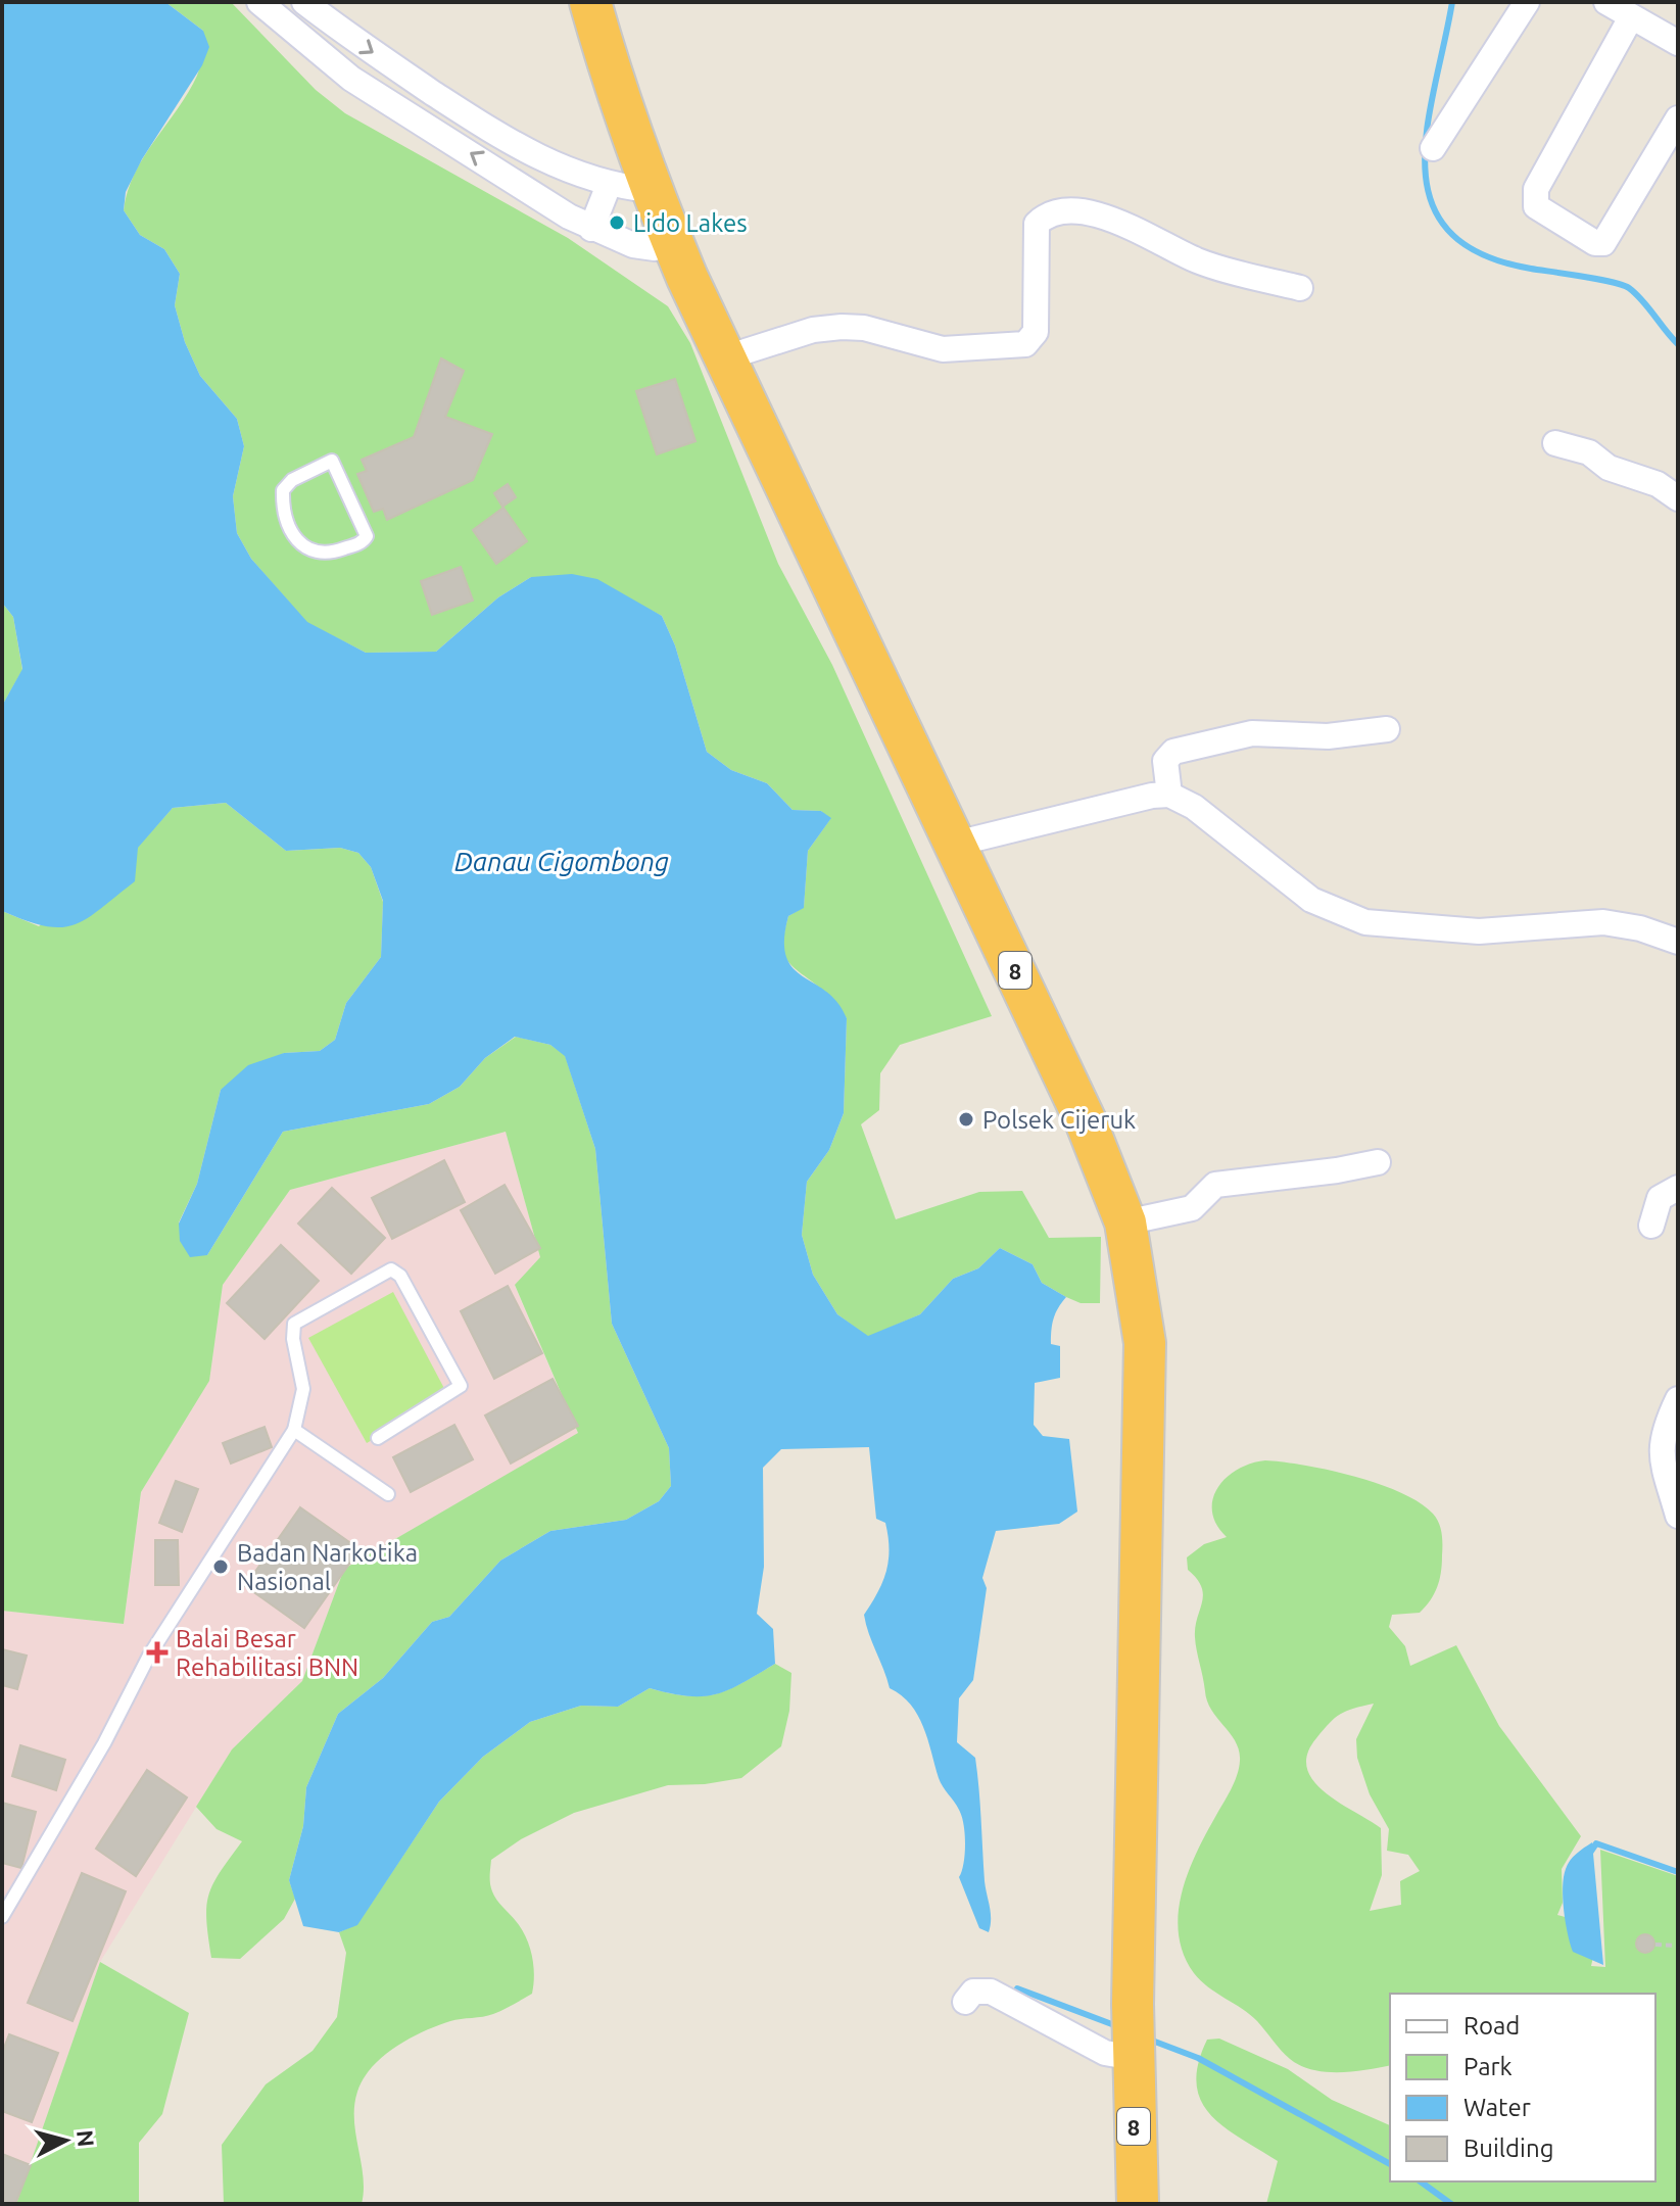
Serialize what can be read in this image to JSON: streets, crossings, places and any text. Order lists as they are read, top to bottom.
{
  "streets": {
    "highway": ["8"]
  },
  "water": ["Danau Cigombong"],
  "places": {
    "other": ["Lido Lakes", "Polsek Cijeruk", "Badan Narkotika Nasional"],
    "health": ["Balai Besar Rehabilitasi BNN"]
  },
  "legend": [
    "Road",
    "Park",
    "Water",
    "Building"
  ],
  "north": "right"
}
